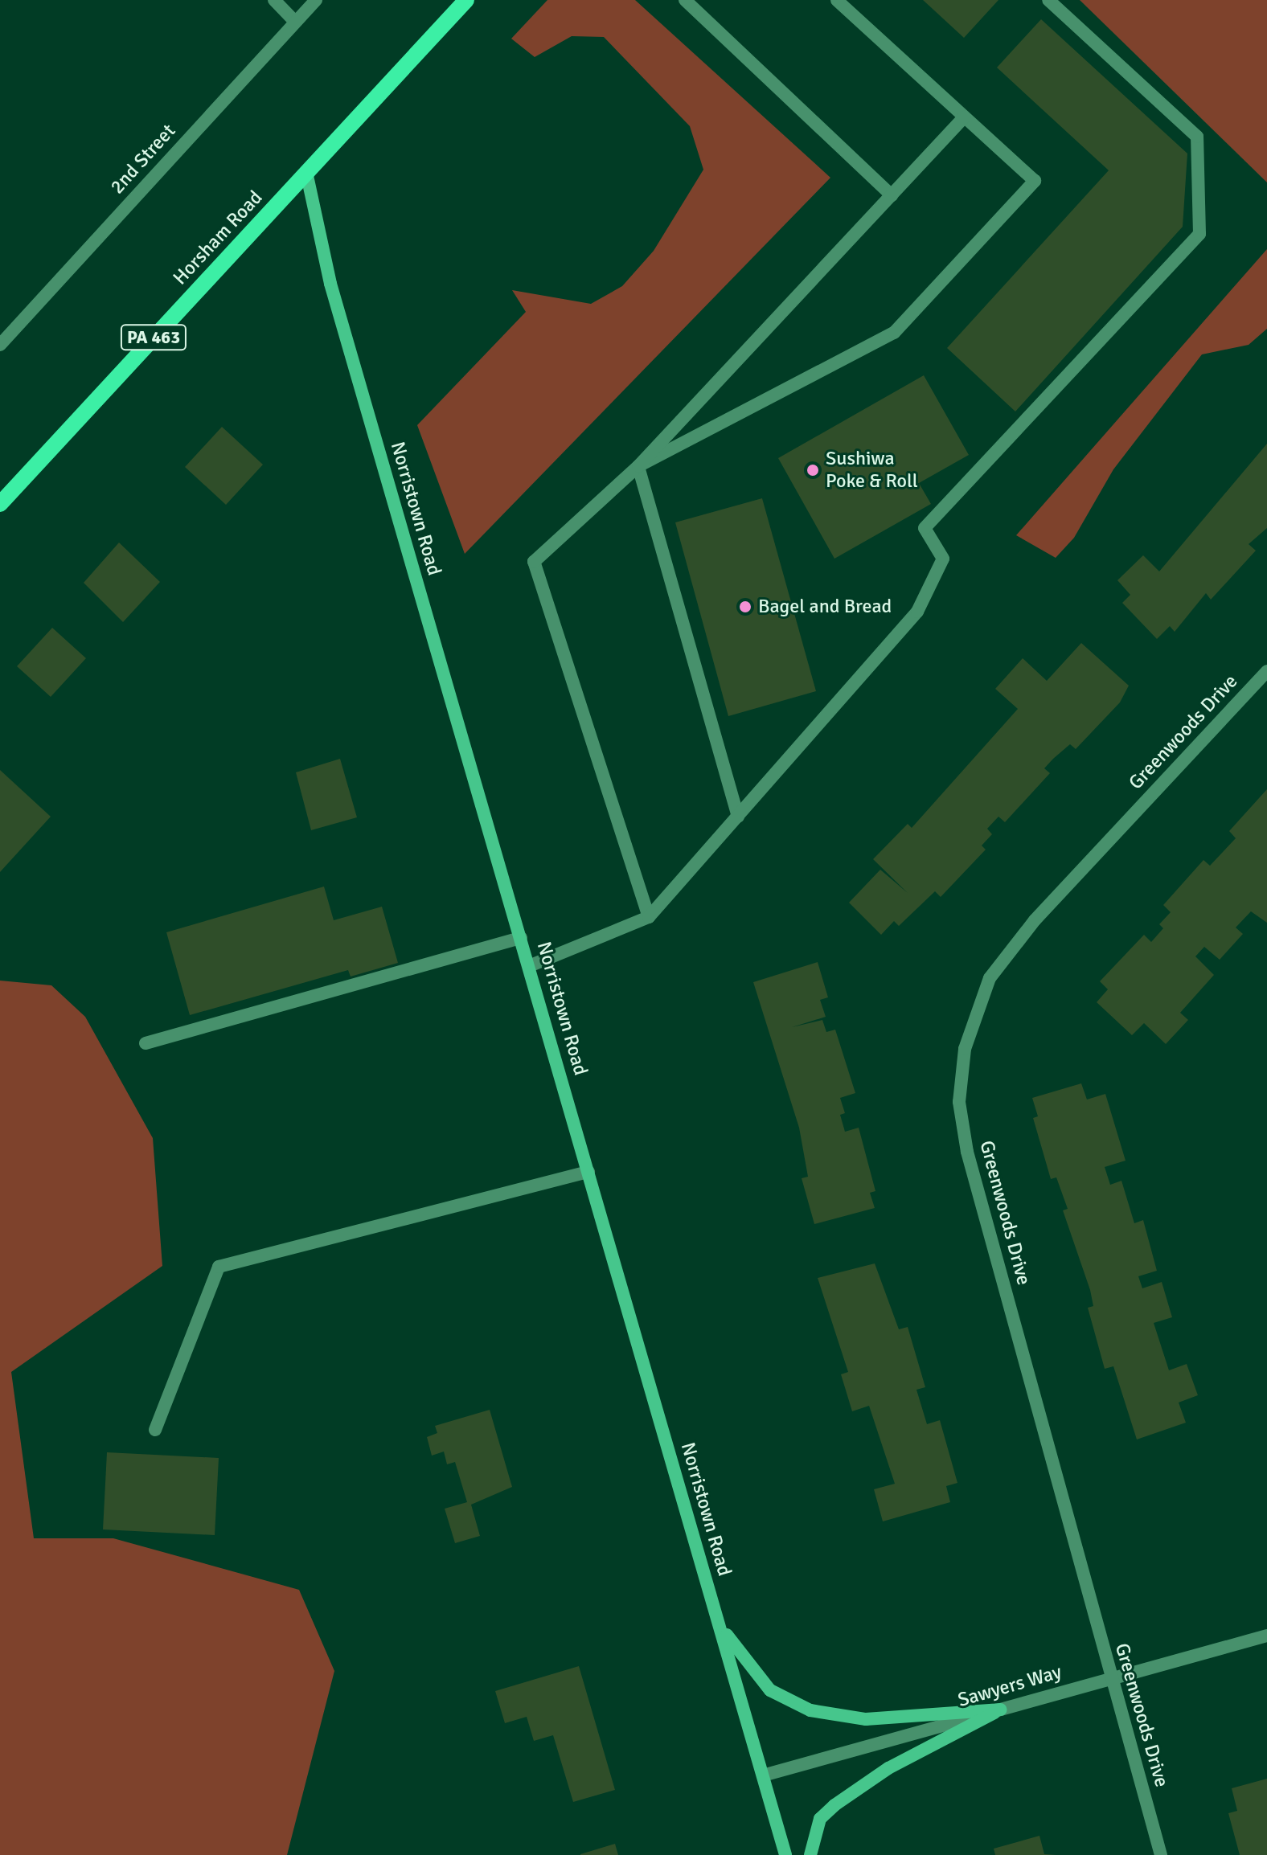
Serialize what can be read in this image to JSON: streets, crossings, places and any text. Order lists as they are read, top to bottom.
{
  "streets": {
    "main road": ["Horsham Road", "PA 463", "Norristown Road"],
    "street": ["2nd Street", "Greenwoods Drive", "Sawyers Way"]
  },
  "crossings": [
    ["Horsham Road", "Norristown Road"],
    ["Norristown Road", "Sawyers Way"],
    ["Greenwoods Drive", "Sawyers Way"]
  ],
  "places": ["Sushiwa Poke & Roll", "Bagel and Bread"]
}
